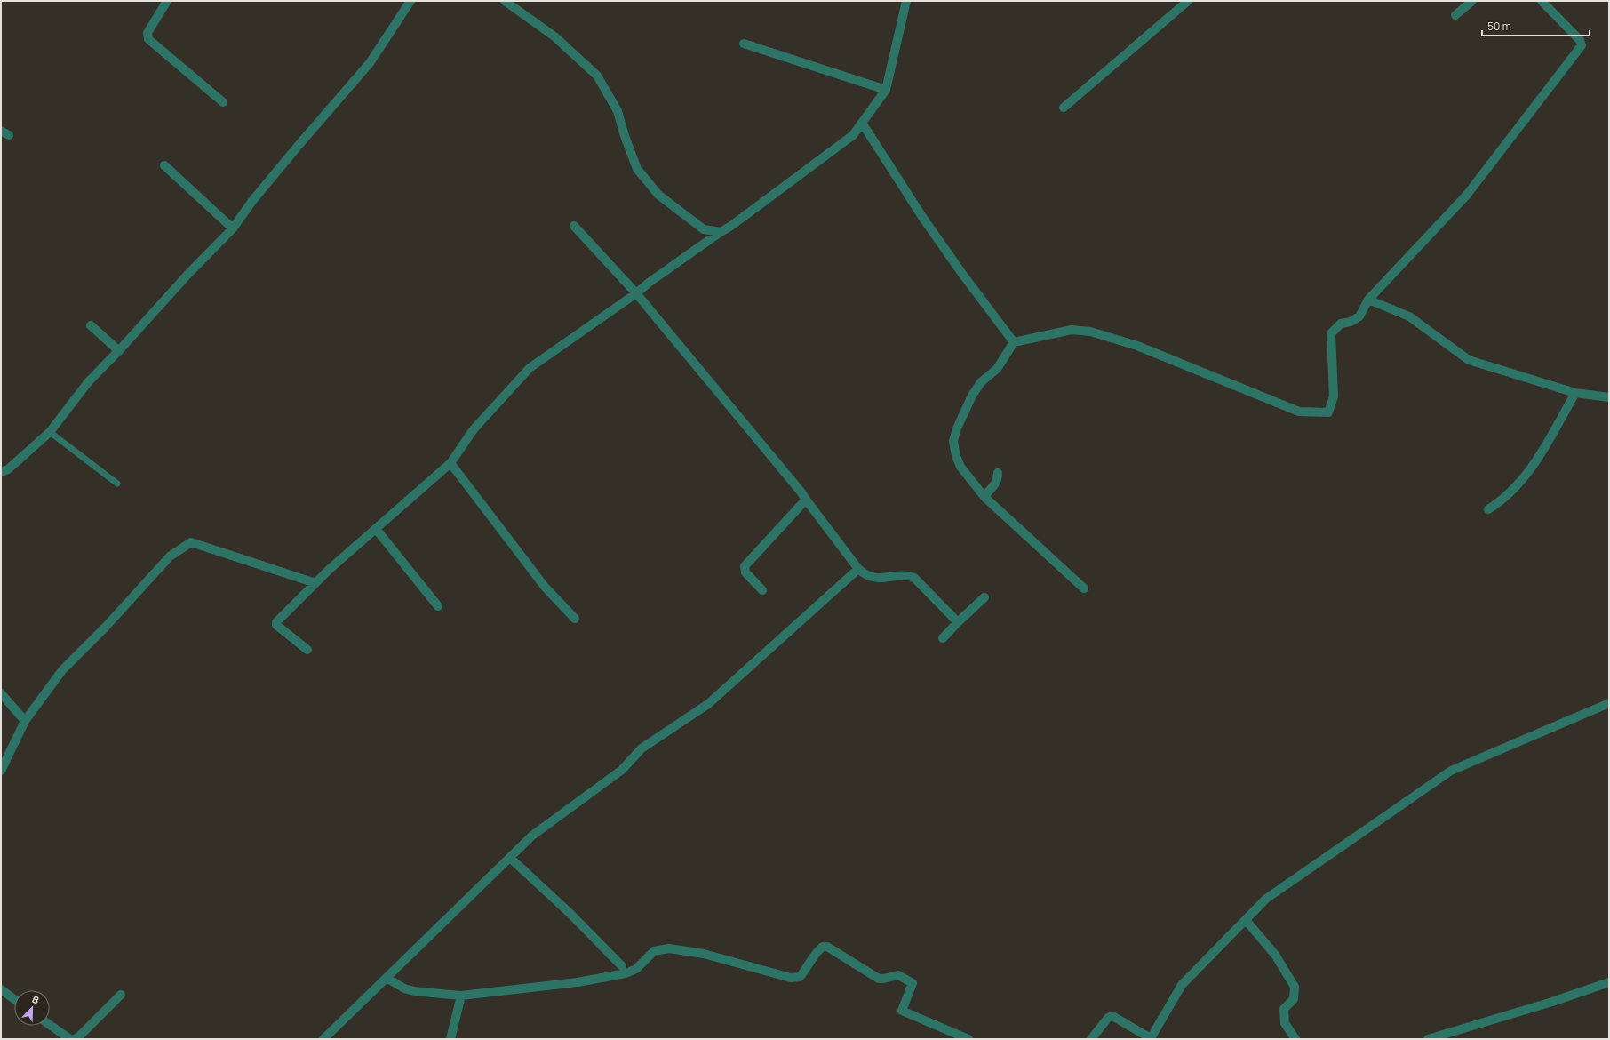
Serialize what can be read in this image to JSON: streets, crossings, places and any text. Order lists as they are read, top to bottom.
{
  "scale_bar": "50 m",
  "north": "top right"
}
